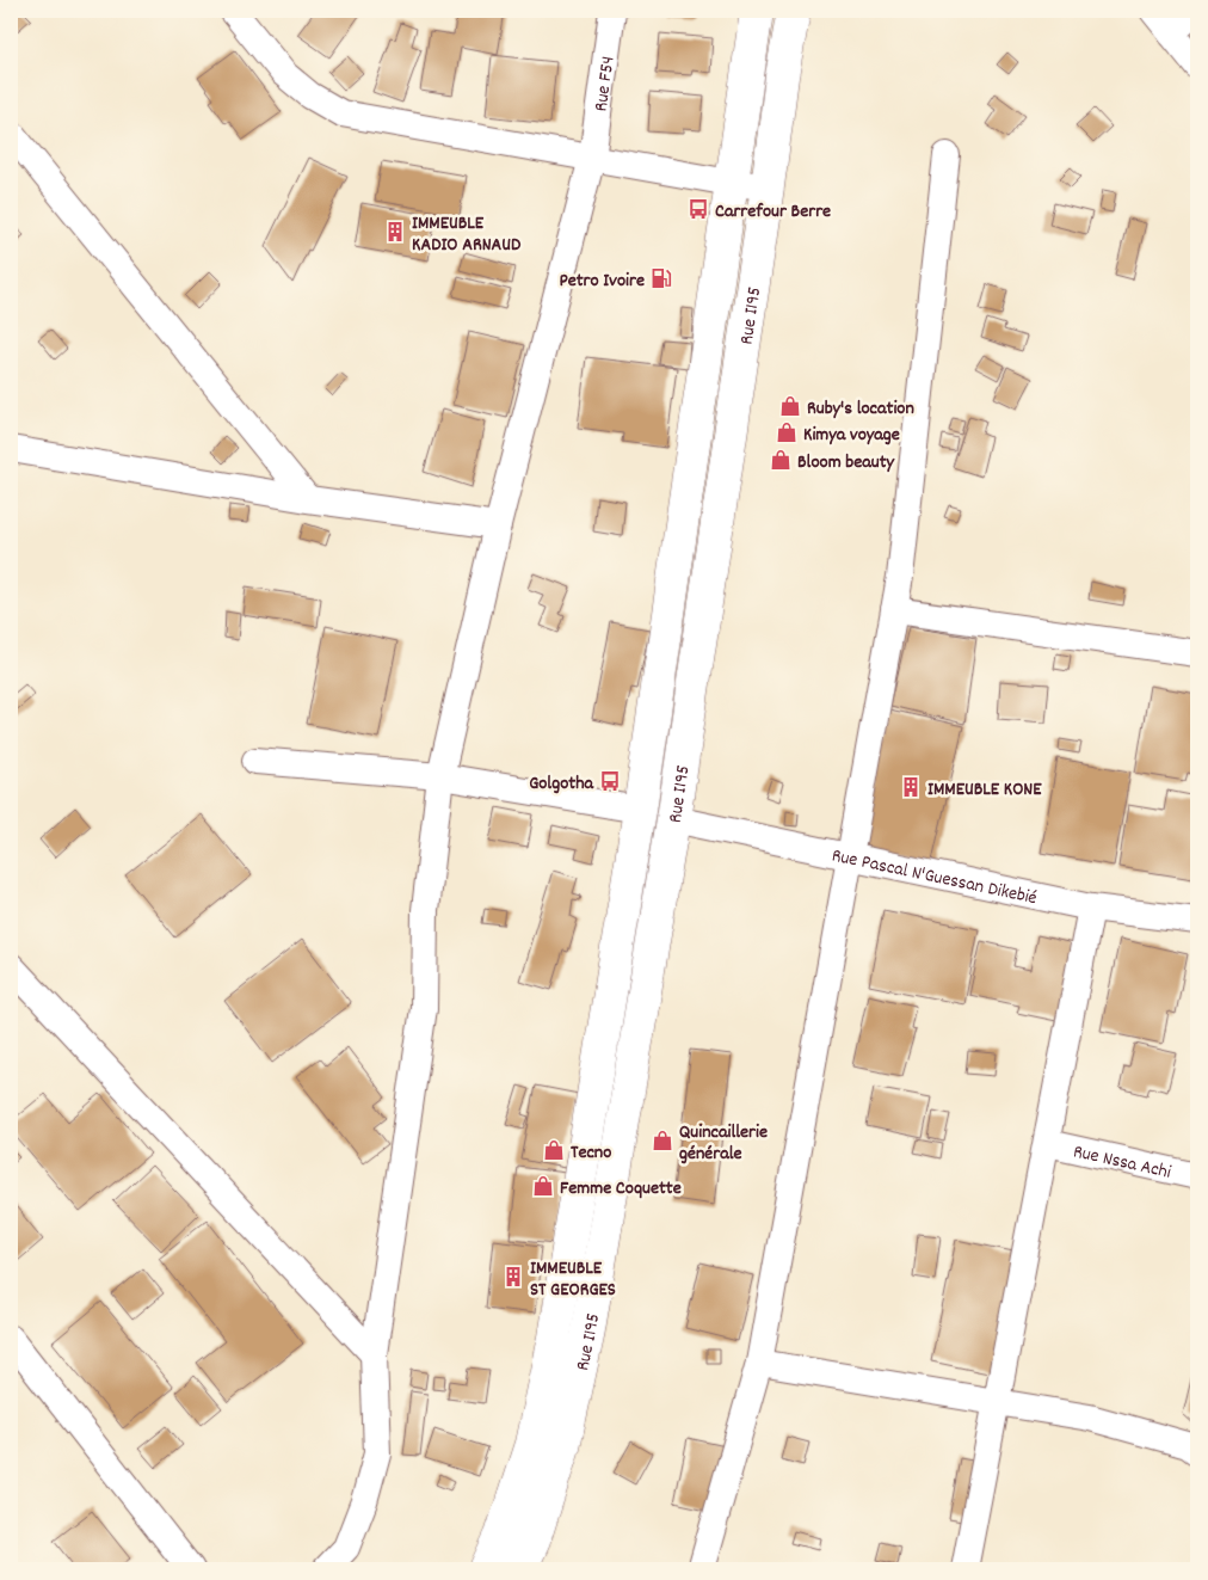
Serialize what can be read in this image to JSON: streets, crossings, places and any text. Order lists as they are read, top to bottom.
{
  "streets": {
    "main road": ["Rue I195"],
    "street": ["Rue F54", "Rue Pascal N'Guessan Dikebié", "Rue Nssa Achi"]
  },
  "crossings": [
    ["Rue I195", "Rue Pascal N'Guessan Dikebié"]
  ],
  "places": {
    "bus stop": ["Carrefour Berre", "Golgotha"],
    "building": ["IMMEUBLE KADIO ARNAUD", "IMMEUBLE KONE", "IMMEUBLE ST GEORGES"],
    "fuel station": ["Petro Ivoire"],
    "shop": [
      "Ruby's location",
      "Kimya voyage",
      "Bloom beauty",
      "Quincaillerie générale",
      "Tecno",
      "Femme Coquette"
    ]
  }
}
